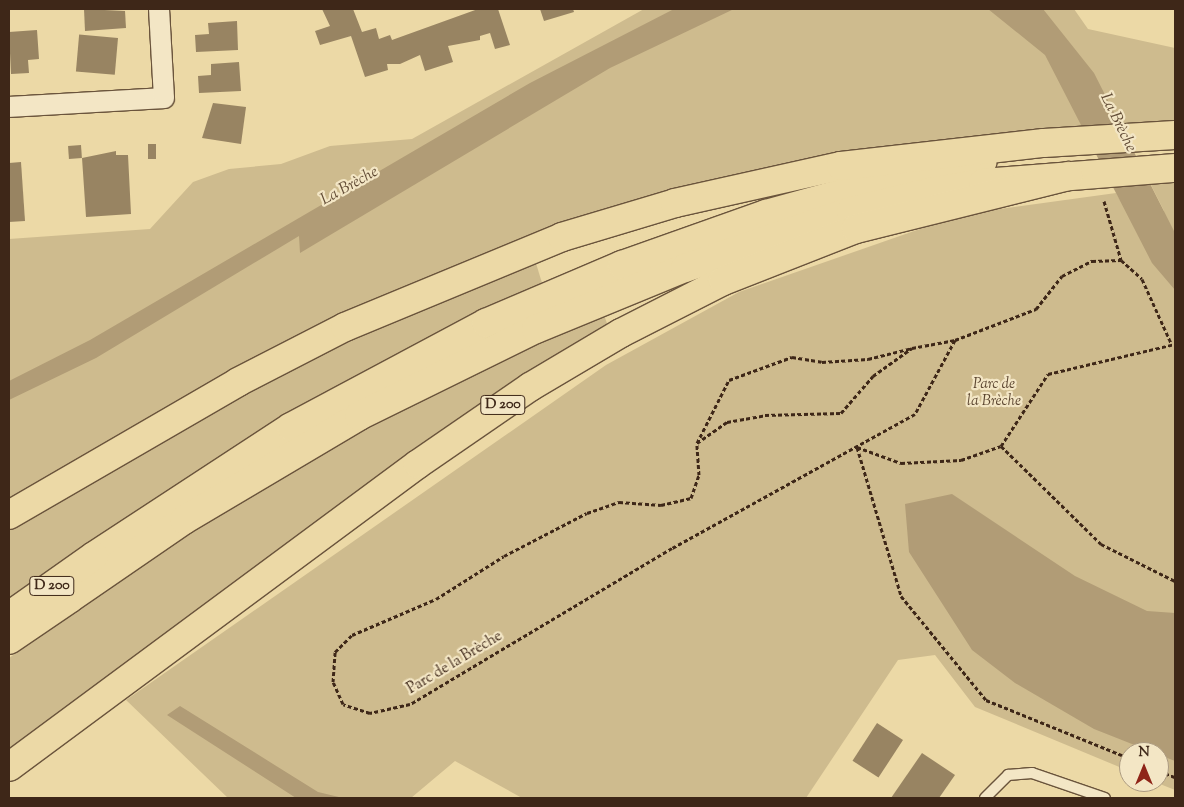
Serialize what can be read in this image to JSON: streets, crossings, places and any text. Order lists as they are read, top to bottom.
{
  "streets": {
    "main road": ["D 200"],
    "path": ["Parc de la Brèche"]
  },
  "water": ["La Brèche"],
  "parks": ["Parc de la Brèche"],
  "north": "top"
}
